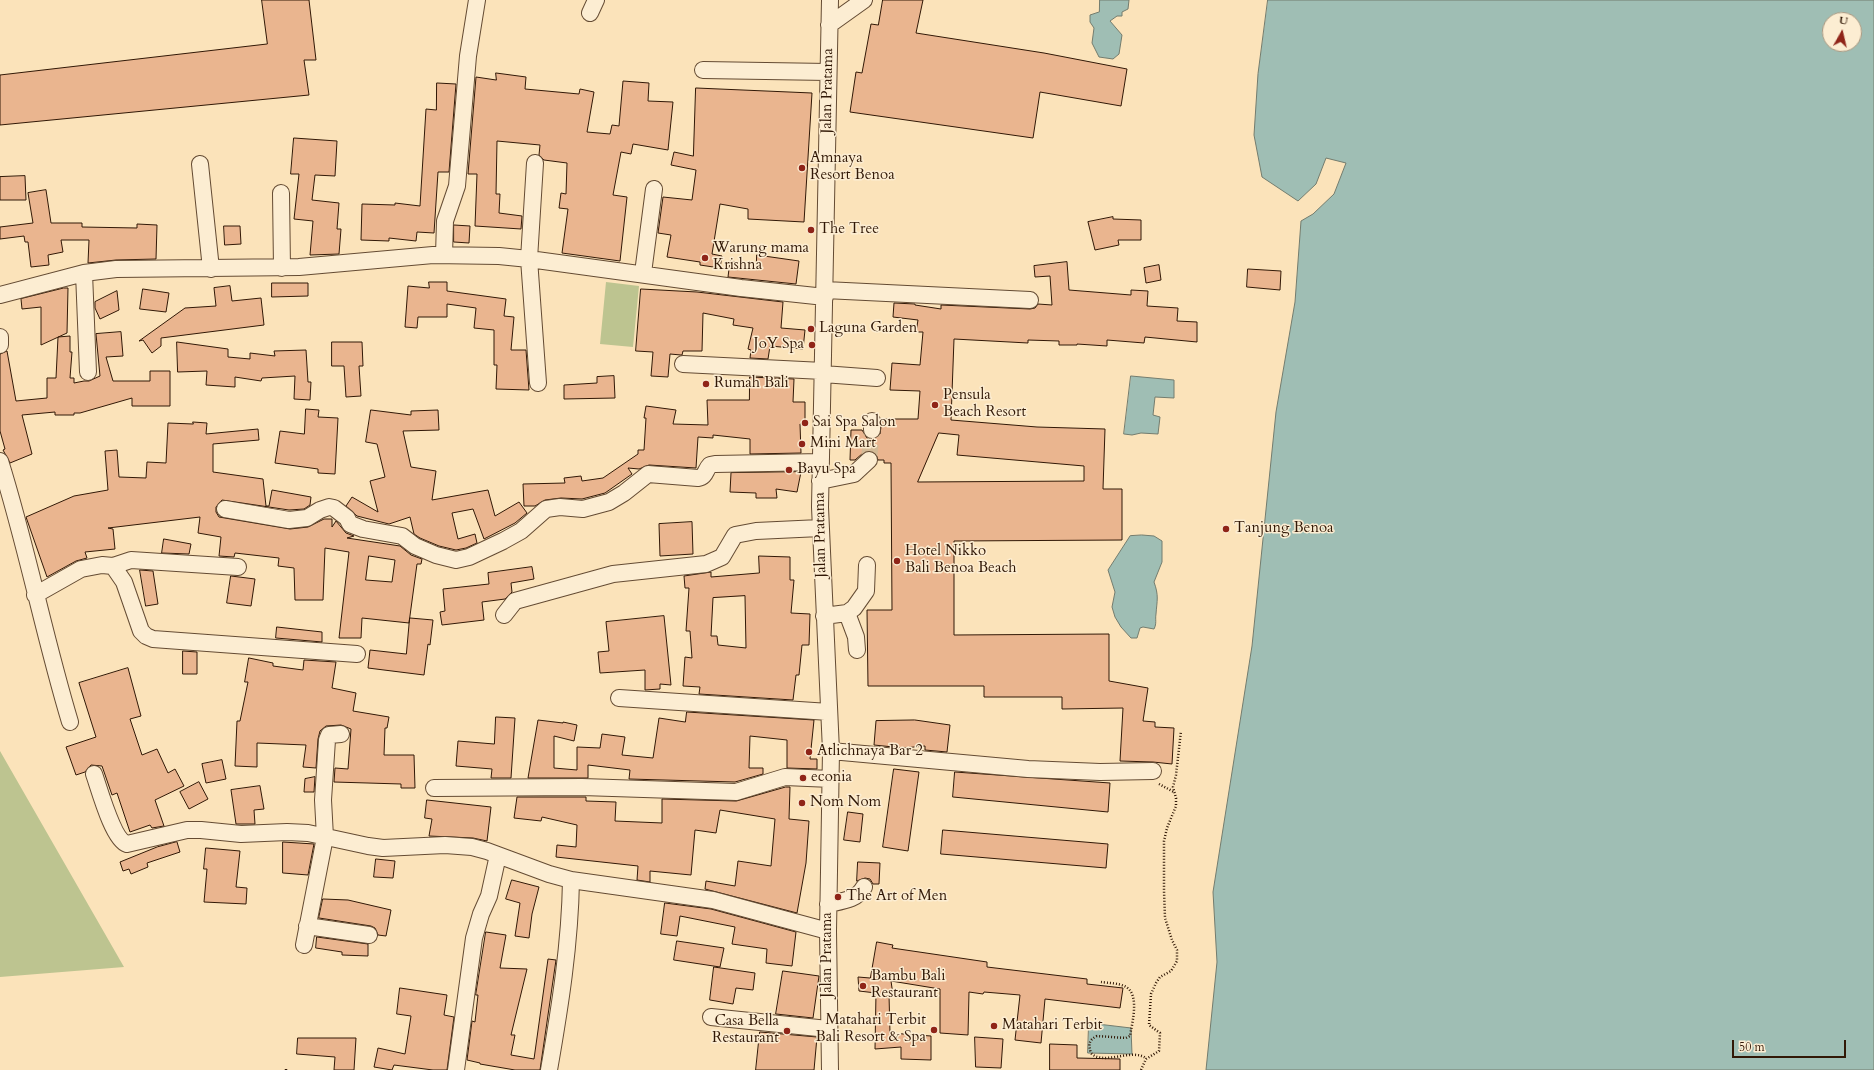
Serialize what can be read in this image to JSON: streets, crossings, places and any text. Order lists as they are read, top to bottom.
{
  "streets": {
    "street": ["Jalan Pratama"]
  },
  "places": [
    "Amnaya Resort Benoa",
    "The Tree",
    "Warung mama Krishna",
    "Laguna Garden",
    "JoY Spa",
    "Rumah Bali",
    "Pensula Beach Resort",
    "Sai Spa Salon",
    "Mini Mart",
    "Bayu Spa",
    "Tanjung Benoa",
    "Hotel Nikko Bali Benoa Beach",
    "Atlichnaya Bar 2",
    "econia",
    "Nom Nom",
    "The Art of Men",
    "Bambu Bali Restaurant",
    "Matahari Terbit",
    "Matahari Terbit Bali Resort & Spa",
    "Casa Bella Restaurant"
  ],
  "scale_bar": "50 m",
  "north": "top"
}
